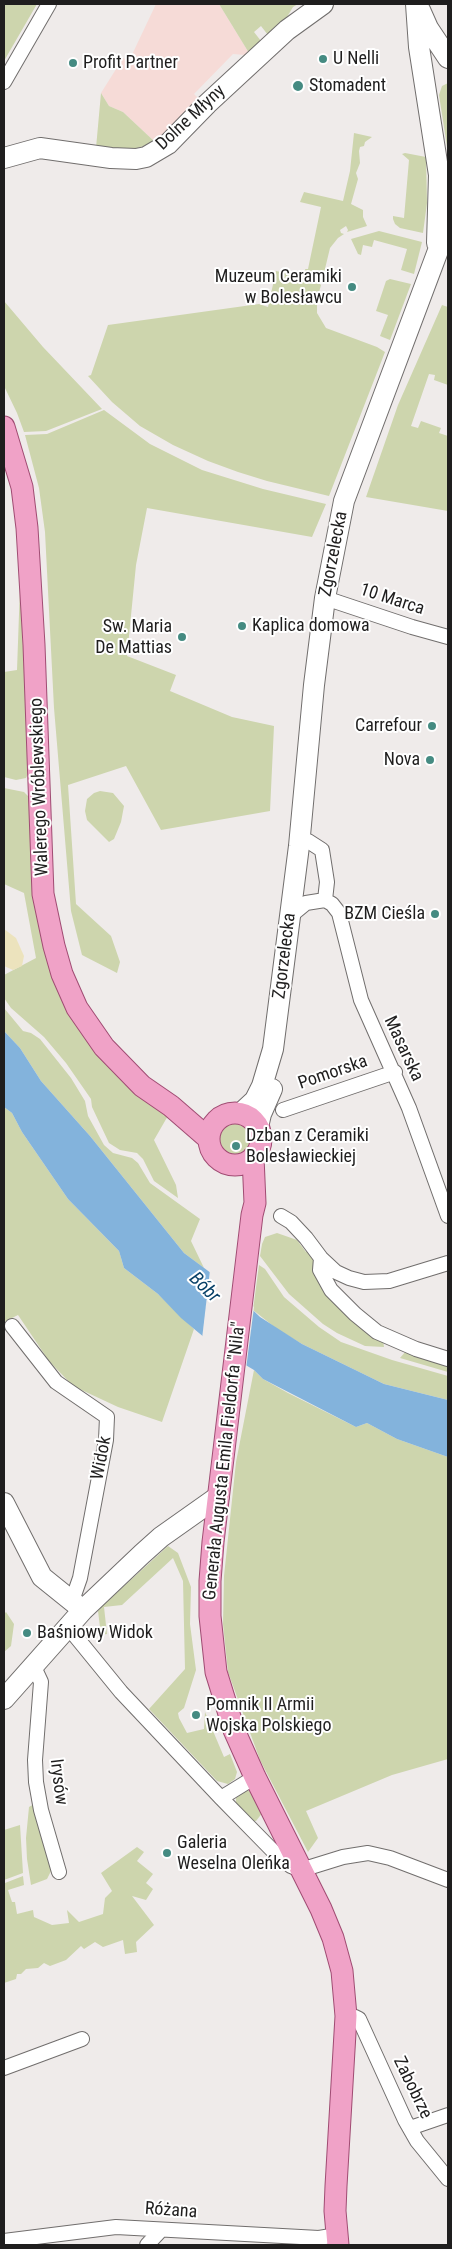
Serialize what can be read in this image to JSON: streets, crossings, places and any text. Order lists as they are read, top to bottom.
{
  "streets": {
    "main road": ["Walerego Wróblewskiego", "Generała Augusta Emila Fieldorfa \"Nila\""],
    "street": [
      "Dolne Młyny",
      "Zgorzelecka",
      "10 Marca",
      "Masarska",
      "Pomorska",
      "Widok",
      "Irysów",
      "Zabobrze",
      "Różana"
    ]
  },
  "crossings": [
    ["Zgorzelecka", "10 Marca"],
    ["Zgorzelecka", "Walerego Wróblewskiego"],
    ["Zgorzelecka", "Generała Augusta Emila Fieldorfa \"Nila\""],
    ["Walerego Wróblewskiego", "Generała Augusta Emila Fieldorfa \"Nila\""],
    ["Masarska", "Pomorska"],
    ["Widok", "Generała Augusta Emila Fieldorfa \"Nila\""],
    ["Widok", "Irysów"],
    ["Generała Augusta Emila Fieldorfa \"Nila\"", "Zabobrze"],
    ["Generała Augusta Emila Fieldorfa \"Nila\"", "Różana"]
  ],
  "water": ["Bóbr"],
  "places": [
    "U Nelli",
    "Profit Partner",
    "Stomadent",
    "Muzeum Ceramiki w Bolesławcu",
    "Kaplica domowa",
    "Sw. Maria De Mattias",
    "Carrefour",
    "Nova",
    "BZM Cieśla",
    "Dzban z Ceramiki Bolesławieckiej",
    "Baśniowy Widok",
    "Pomnik II Armii Wojska Polskiego",
    "Galeria Weselna Oleńka"
  ]
}
